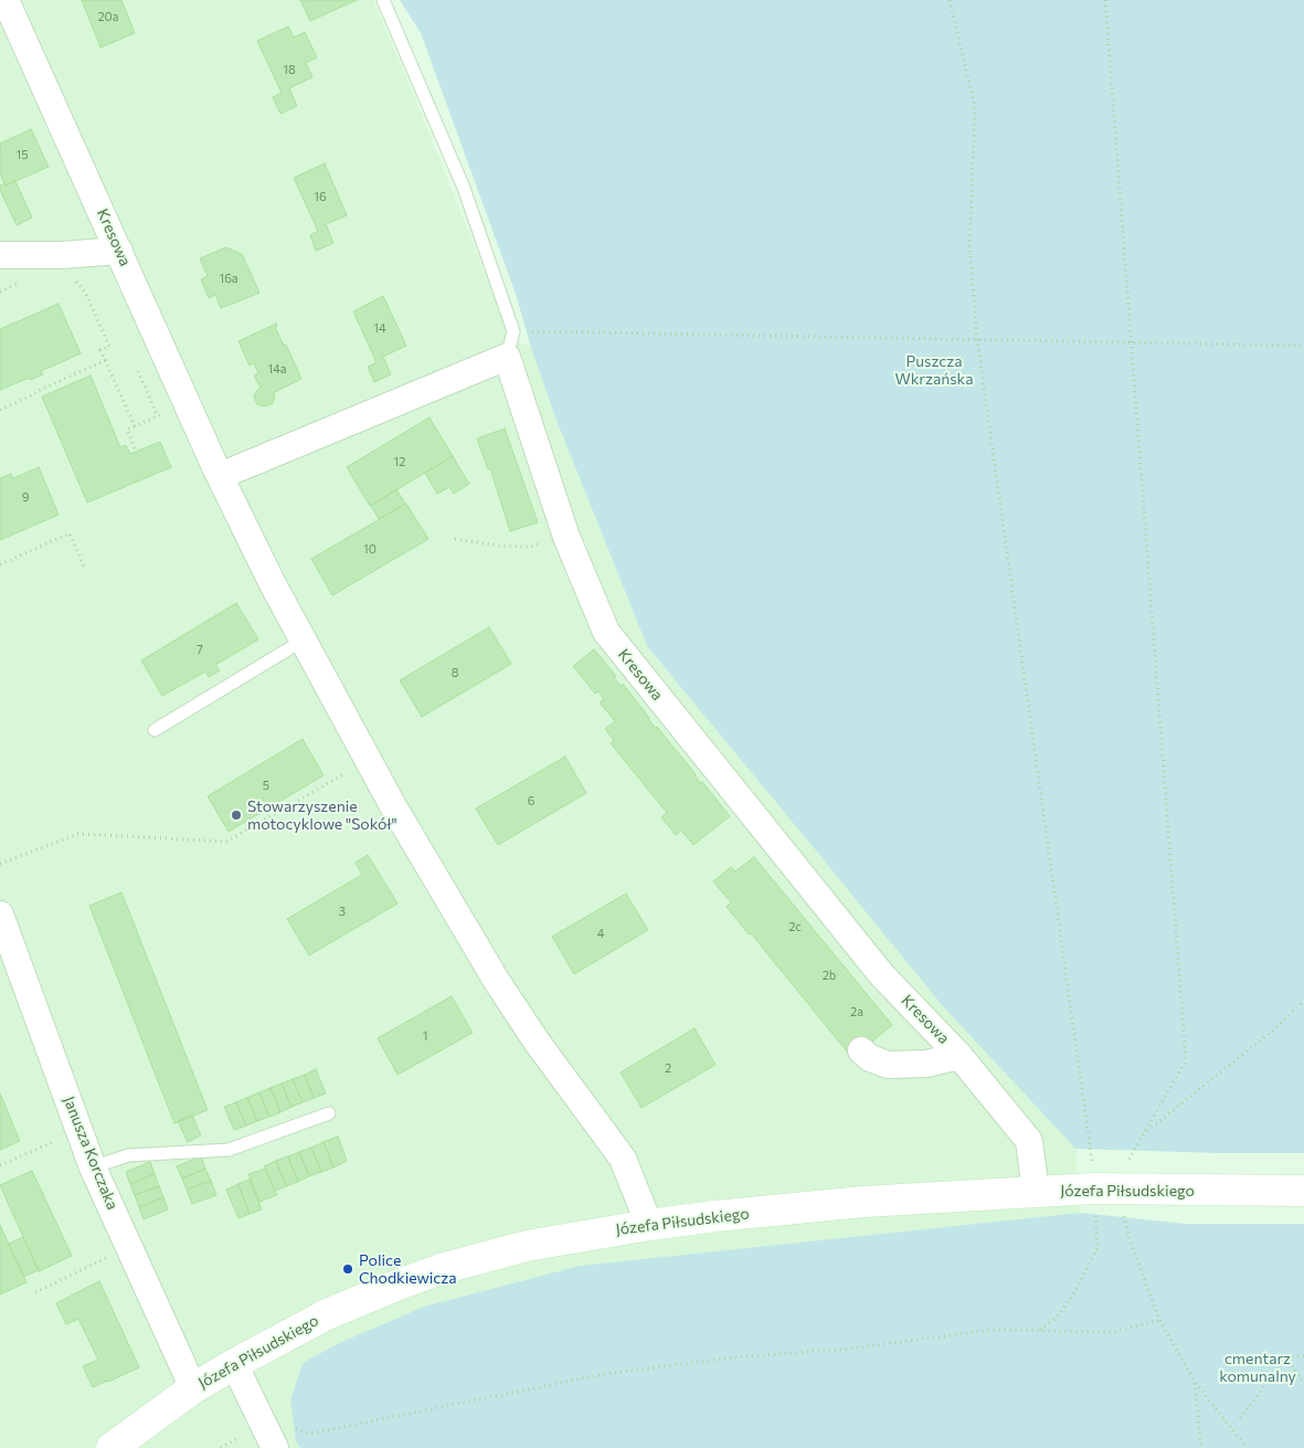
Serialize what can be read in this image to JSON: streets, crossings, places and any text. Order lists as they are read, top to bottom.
{
  "streets": {
    "street": ["Kresowa", "Janusza Korczaka", "Józefa Piłsudskiego"]
  },
  "crossings": [
    ["Kresowa", "Józefa Piłsudskiego"],
    ["Janusza Korczaka", "Józefa Piłsudskiego"]
  ],
  "parks": ["Puszcza Wkrzańska", "cmentarz komunalny"],
  "places": ["Stowarzyszenie motocyklowe \"Sokół\"", "Police Chodkiewicza"],
  "house_numbers": [
    "20a",
    "18",
    "15",
    "16",
    "16a",
    "14",
    "14a",
    "12",
    "9",
    "10",
    "7",
    "8",
    "5",
    "6",
    "3",
    "2c",
    "4",
    "2b",
    "2a",
    "1",
    "2"
  ]
}
